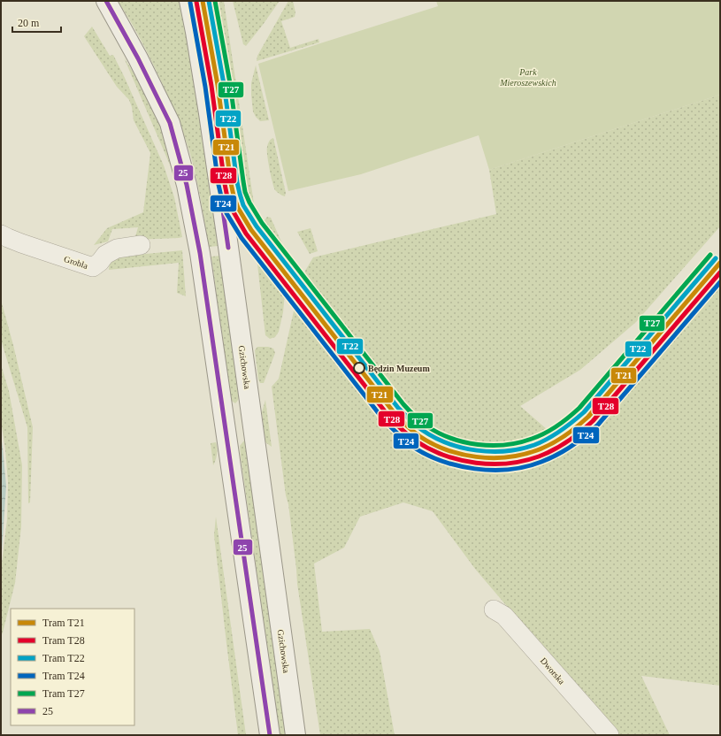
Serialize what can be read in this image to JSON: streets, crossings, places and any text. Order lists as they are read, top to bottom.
{
  "streets": {
    "street": ["Grobla", "Gzichowska", "Dworska"]
  },
  "parks": ["Park Mieroszewskich"],
  "places": ["Będzin Muzeum"],
  "lines": [
    "tram line T21",
    "tram line T22",
    "tram line T27",
    "transit line 25",
    "tram line T28",
    "tram line T24"
  ],
  "legend": [
    "Tram T21",
    "Tram T28",
    "Tram T22",
    "Tram T24",
    "Tram T27",
    "25"
  ],
  "scale_bar": "20 m"
}
